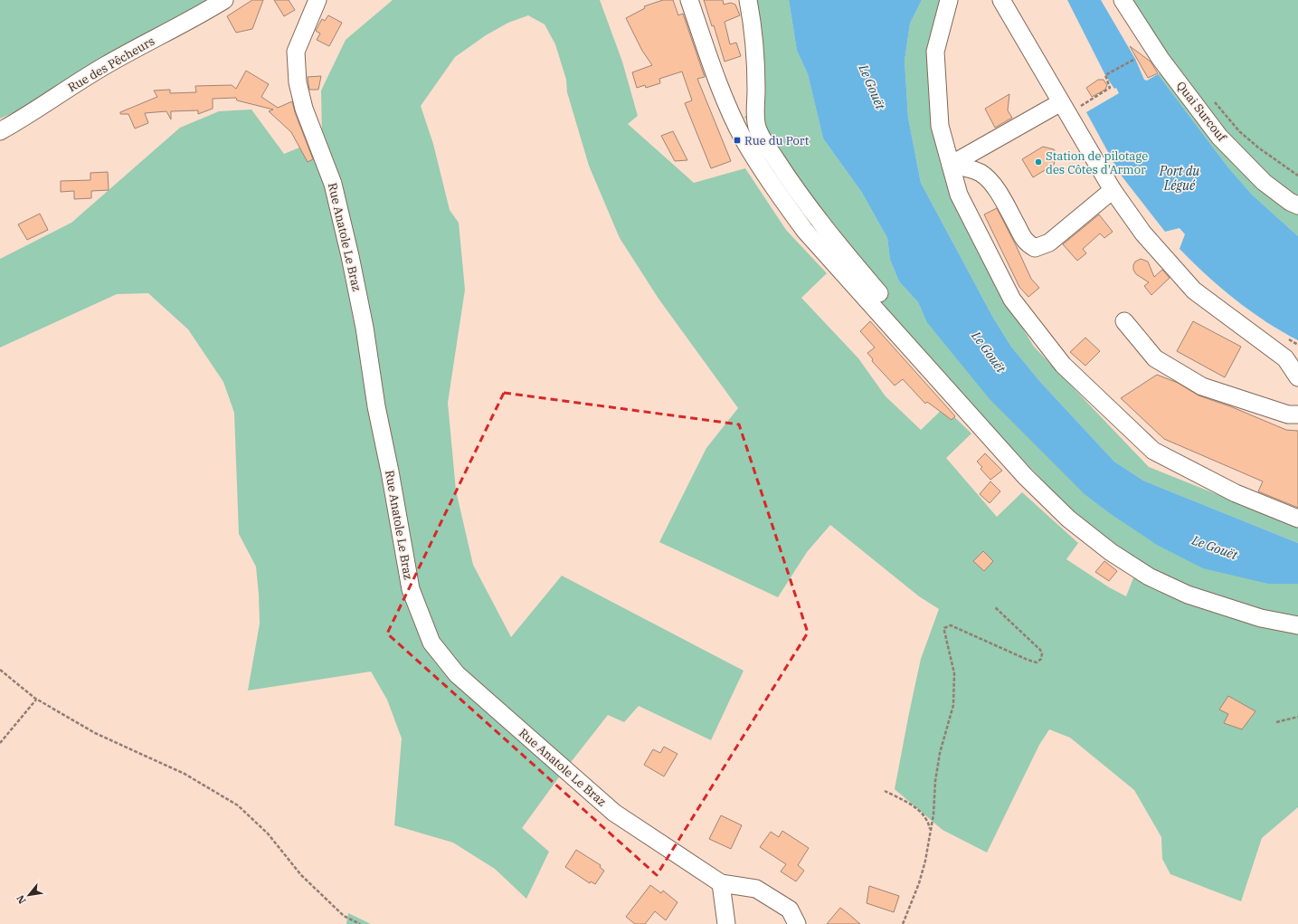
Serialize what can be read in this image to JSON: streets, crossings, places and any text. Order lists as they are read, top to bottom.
{
  "streets": {
    "street": ["Rue des Pêcheurs", "Quai Surcouf", "Rue Anatole Le Braz"]
  },
  "water": ["Le Gouët", "Port du Légué"],
  "places": {
    "transit": ["Rue du Port"],
    "other": ["Station de pilotage des Côtes d'Armor"]
  },
  "north": "bottom left"
}
